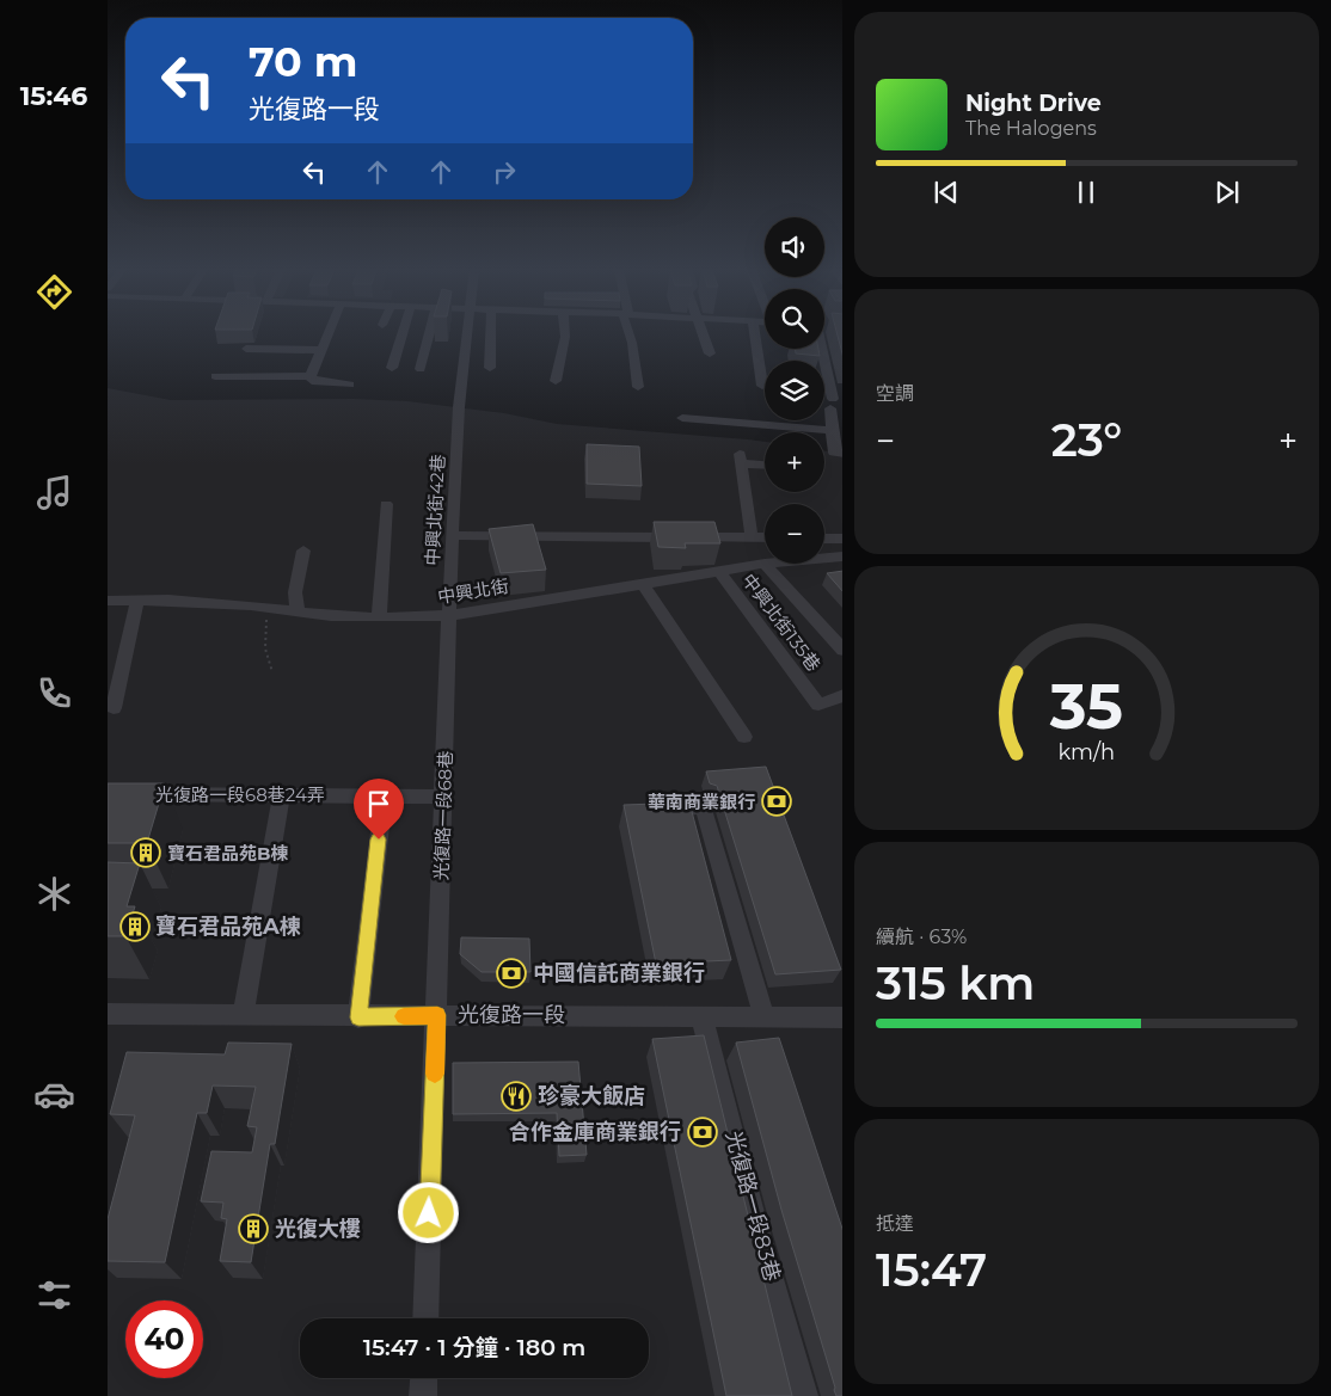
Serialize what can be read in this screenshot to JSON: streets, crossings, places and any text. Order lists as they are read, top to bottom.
{
  "streets": {
    "street": [
      "中興北街42巷",
      "中興北街",
      "中興北街135巷",
      "光復路一段68巷24弄",
      "光復路一段68巷",
      "光復路一段",
      "光復路一段83巷"
    ]
  },
  "crossings": [
    ["中興北街42巷", "中興北街"],
    ["中興北街42巷", "光復路一段68巷"],
    ["中興北街", "中興北街135巷"],
    ["中興北街", "光復路一段68巷"],
    ["光復路一段68巷24弄", "光復路一段68巷"],
    ["光復路一段68巷", "光復路一段"],
    ["光復路一段", "光復路一段83巷"]
  ],
  "places": {
    "bank": ["華南商業銀行", "中國信託商業銀行", "合作金庫商業銀行"],
    "building": ["寶石君品苑B棟", "寶石君品苑A棟", "光復大樓"],
    "restaurant": ["珍豪大飯店"]
  },
  "page": {
    "tabs": "15:46",
    "turn": ["70 m", "光復路一段"],
    "song": ["Night Drive", "The Halogens"],
    "map_buttons": ["+", "−"],
    "tile": [
      "空調",
      ["續航 · 63%", "315 km"],
      ["抵達", "15:47"]
    ],
    "heat": ["−", "23°", "+"],
    "limit": "40",
    "trip": "15:47 · 1 分鐘 · 180 m",
    "gauge": ["35", "km/h"]
  }
}
